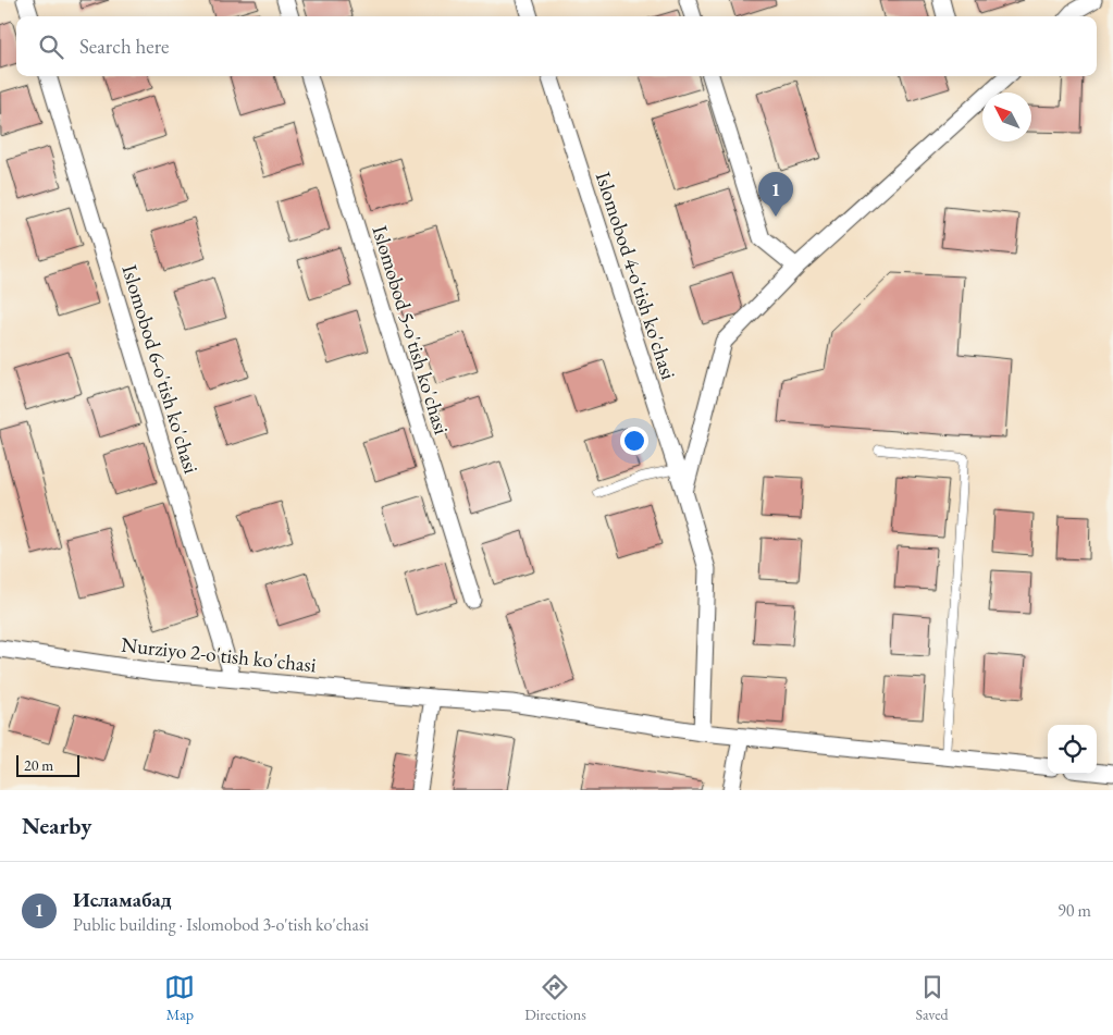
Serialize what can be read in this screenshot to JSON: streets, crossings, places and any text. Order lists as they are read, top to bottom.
{
  "streets": {
    "street": [
      "Islomobod 4-o'tish ko'chasi",
      "Islomobod 5-o'tish ko'chasi",
      "Islomobod 6-o'tish ko'chasi",
      "Nurziyo 2-o'tish ko'chasi"
    ]
  },
  "crossings": [
    ["Islomobod 4-o'tish ko'chasi", "Nurziyo 2-o'tish ko'chasi"],
    ["Islomobod 6-o'tish ko'chasi", "Nurziyo 2-o'tish ko'chasi"]
  ],
  "scale_bar": "20 m",
  "north": "top left",
  "page": {
    "search": "Search here",
    "pins": "1",
    "scale": "20 m",
    "heading": "Nearby",
    "list": [
      {
        "mark": "1",
        "name": "Исламабад",
        "note": "Public building · Islomobod 3-o'tish ko'chasi",
        "value": "90 m"
      }
    ],
    "nav": ["Map", "Directions", "Saved"]
  }
}
